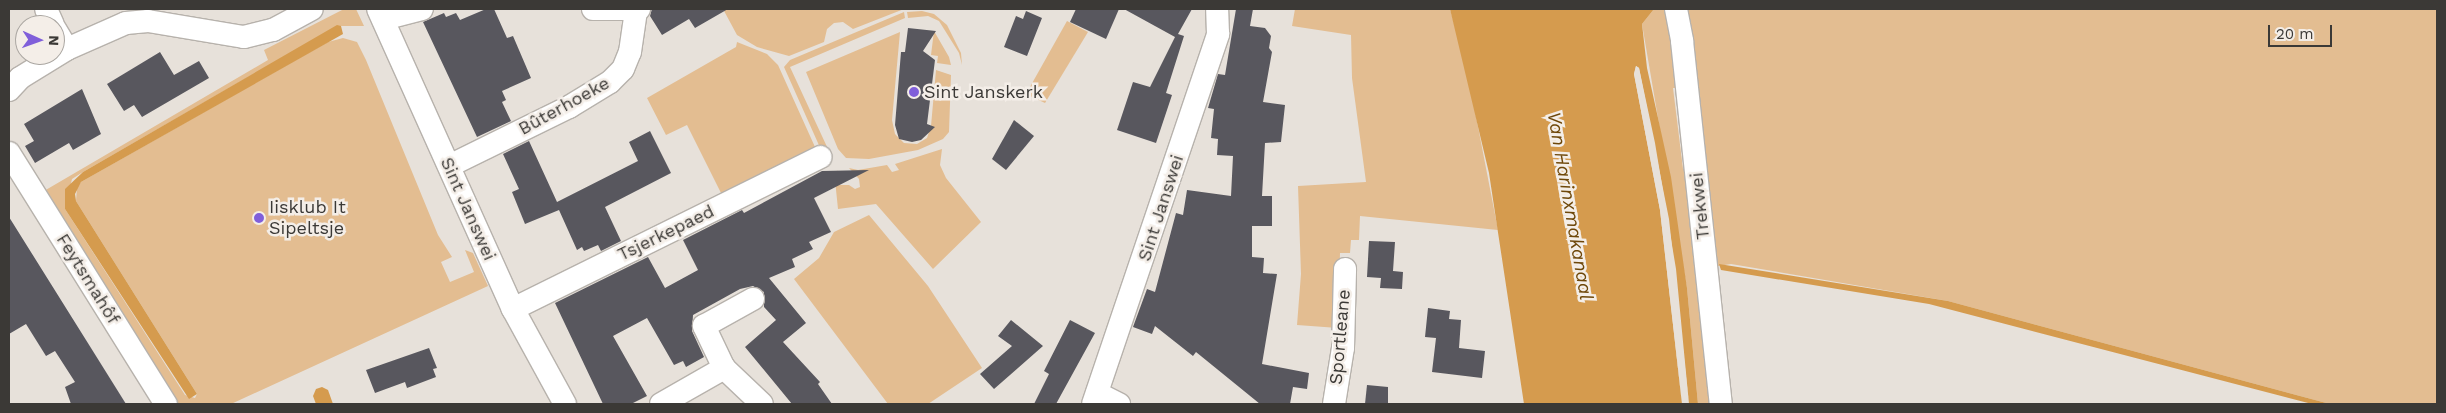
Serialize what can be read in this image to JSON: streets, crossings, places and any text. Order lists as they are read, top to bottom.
{
  "streets": {
    "street": [
      "Bûterhoeke",
      "Trekwei",
      "Sint Janswei",
      "Tsjerkepaed",
      "Feytsmahôf",
      "Sportleane"
    ]
  },
  "crossings": [
    ["Bûterhoeke", "Sint Janswei"],
    ["Sint Janswei", "Tsjerkepaed"]
  ],
  "water": ["Van Harinxmakanaal"],
  "places": ["Sint Janskerk", "Iisklub It Sipeltsje"],
  "scale_bar": "20 m",
  "north": "right"
}
